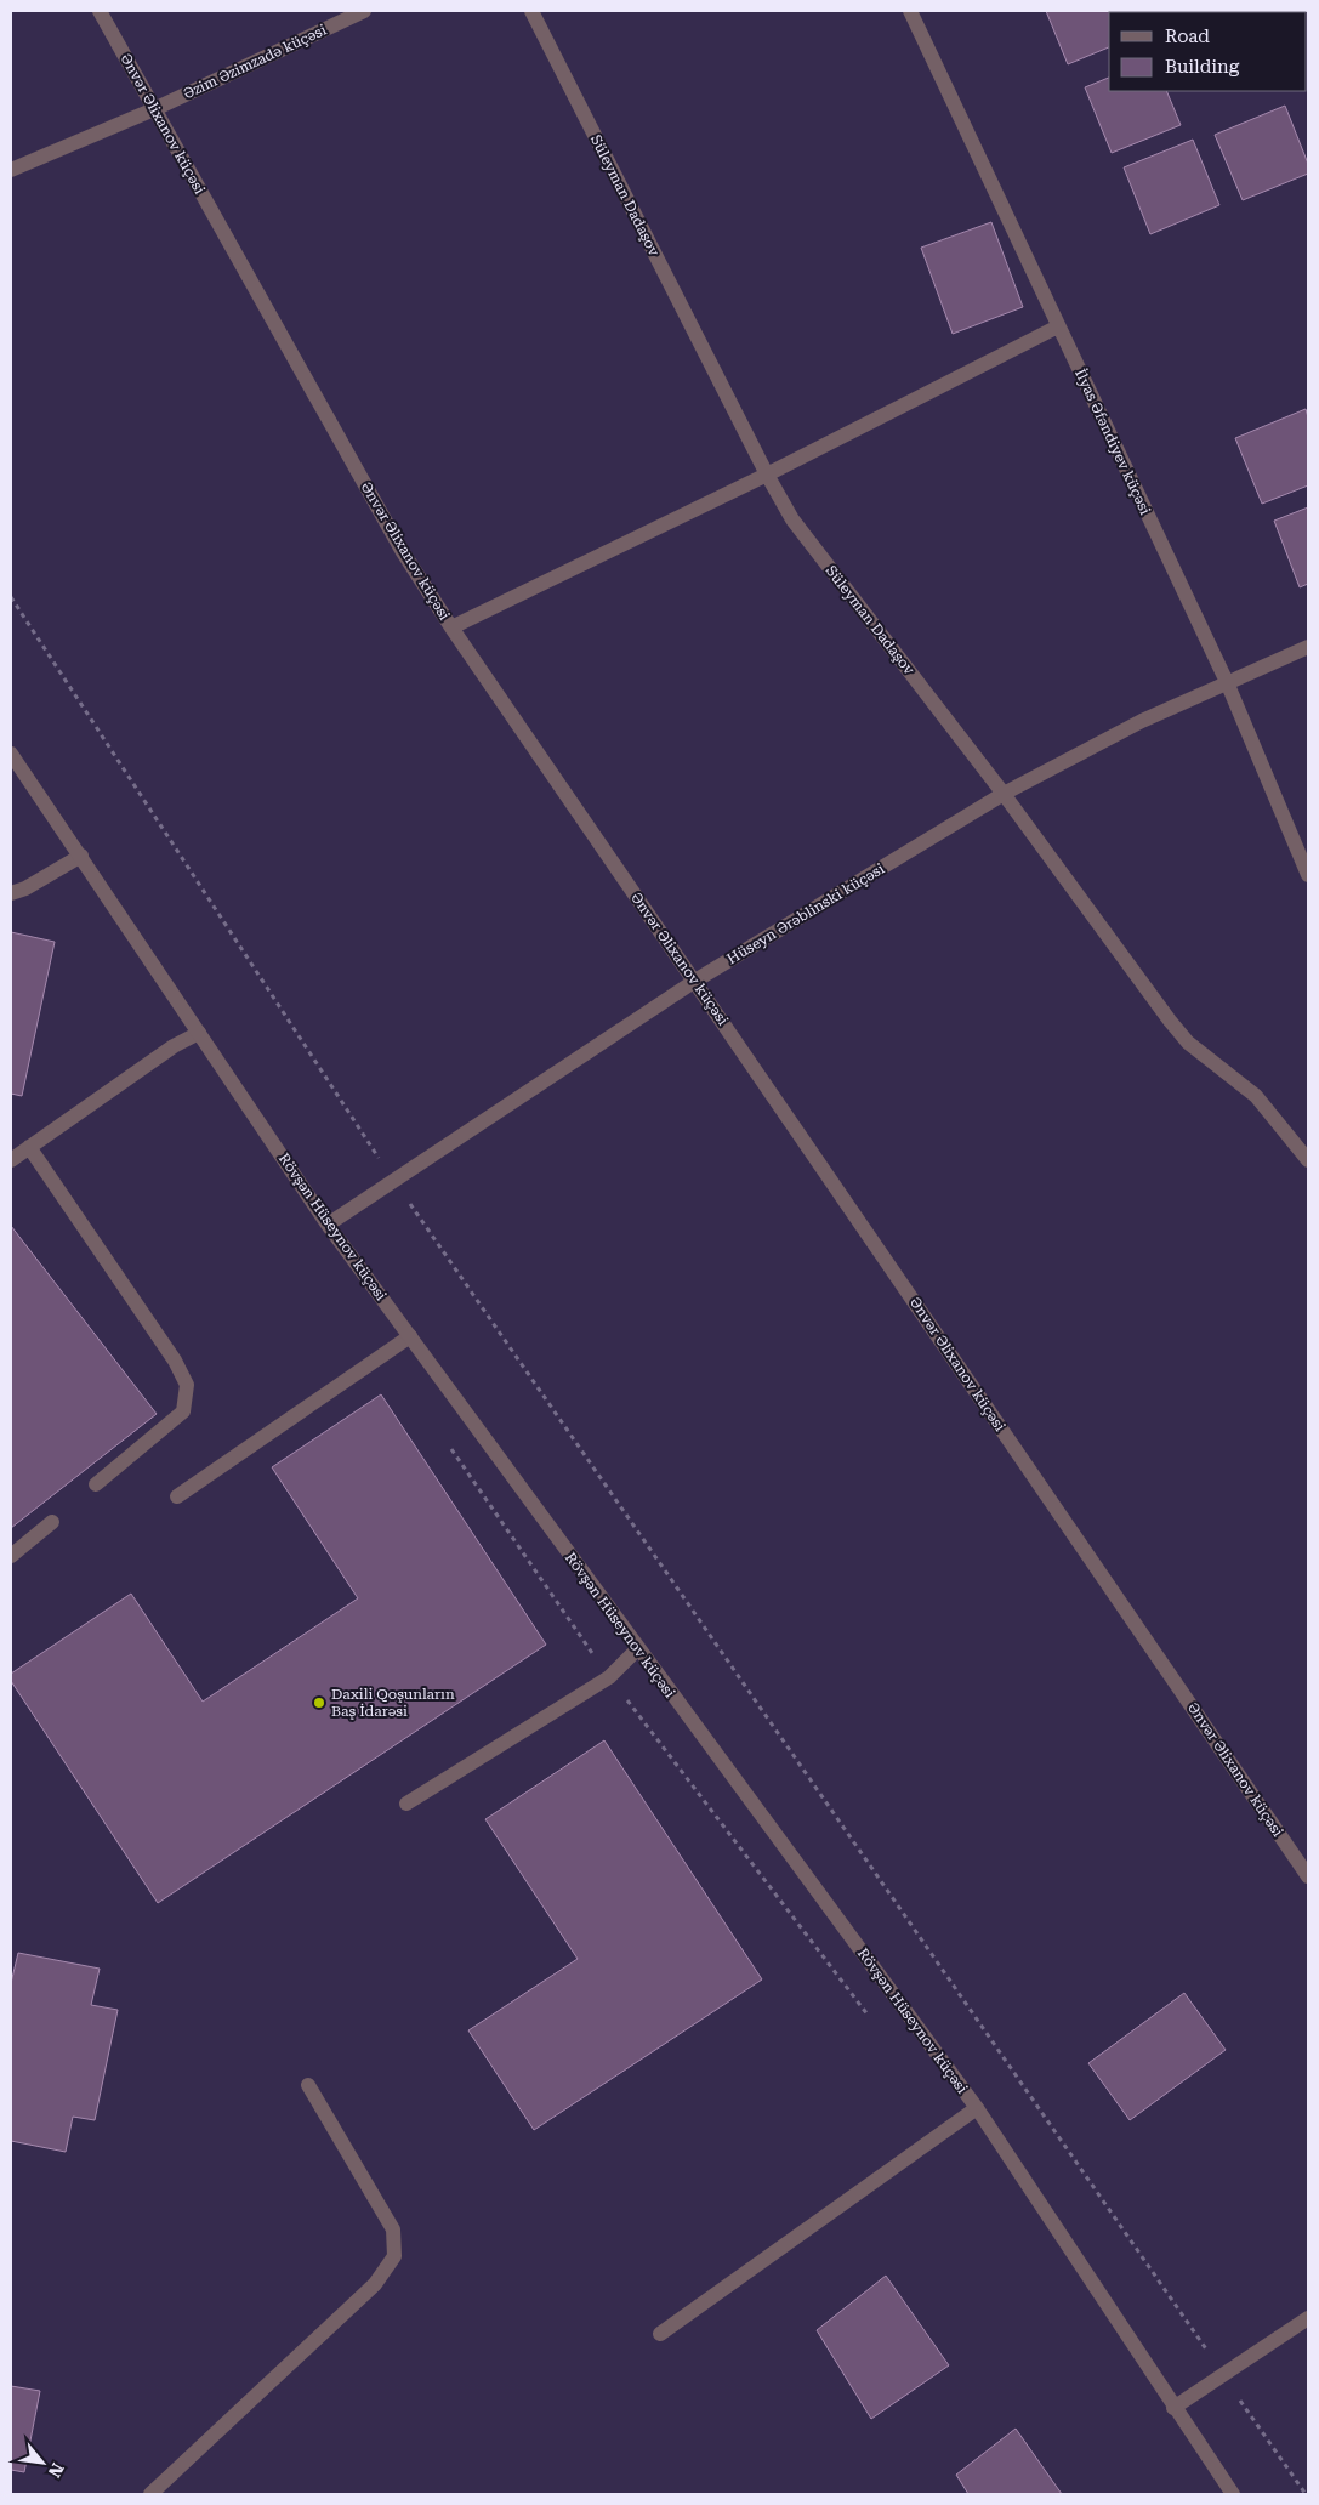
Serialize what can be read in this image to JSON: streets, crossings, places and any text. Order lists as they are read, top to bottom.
{
  "streets": {
    "street": [
      "Əzim Əzimzadə küçəsi",
      "Ənvər Əlixanov küçəsi",
      "Süleyman Dadaşov",
      "İlyas Əfəndiyev küçəsi",
      "Hüseyn Ərəblinski küçəsi",
      "Rövşən Hüseynov küçəsi"
    ]
  },
  "crossings": [
    ["Əzim Əzimzadə küçəsi", "Ənvər Əlixanov küçəsi"],
    ["Ənvər Əlixanov küçəsi", "Hüseyn Ərəblinski küçəsi"],
    ["Süleyman Dadaşov", "Hüseyn Ərəblinski küçəsi"],
    ["İlyas Əfəndiyev küçəsi", "Hüseyn Ərəblinski küçəsi"],
    ["Hüseyn Ərəblinski küçəsi", "Rövşən Hüseynov küçəsi"]
  ],
  "places": ["Daxili Qoşunların Baş İdarəsi"],
  "legend": ["Road", "Building"],
  "north": "bottom right"
}
